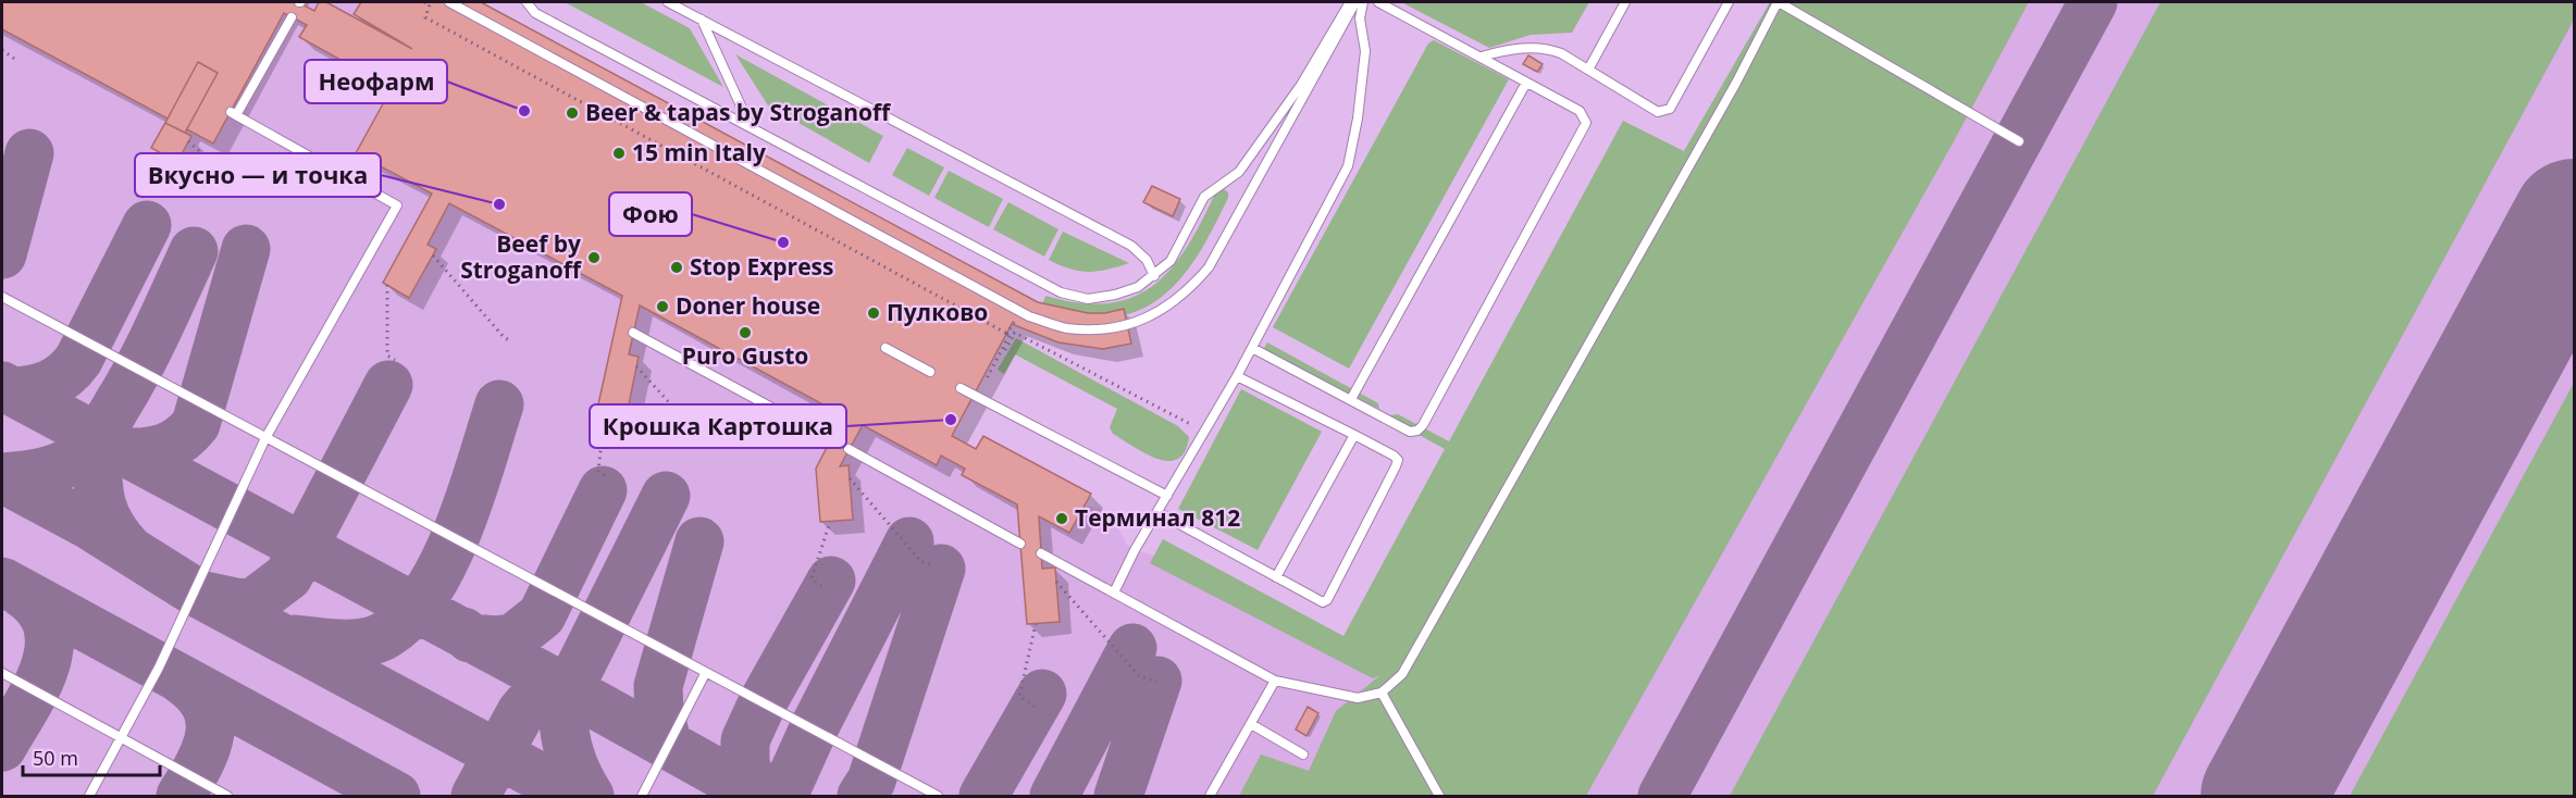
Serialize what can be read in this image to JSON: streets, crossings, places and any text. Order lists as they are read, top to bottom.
{
  "places": [
    "Неофарм",
    "Beer & tapas by Stroganoff",
    "15 min Italy",
    "Вкусно — и точка",
    "Фою",
    "Beef by Stroganoff",
    "Stop Express",
    "Doner house",
    "Пулково",
    "Puro Gusto",
    "Крошка Картошка",
    "Терминал 812"
  ],
  "scale_bar": "50 m"
}
